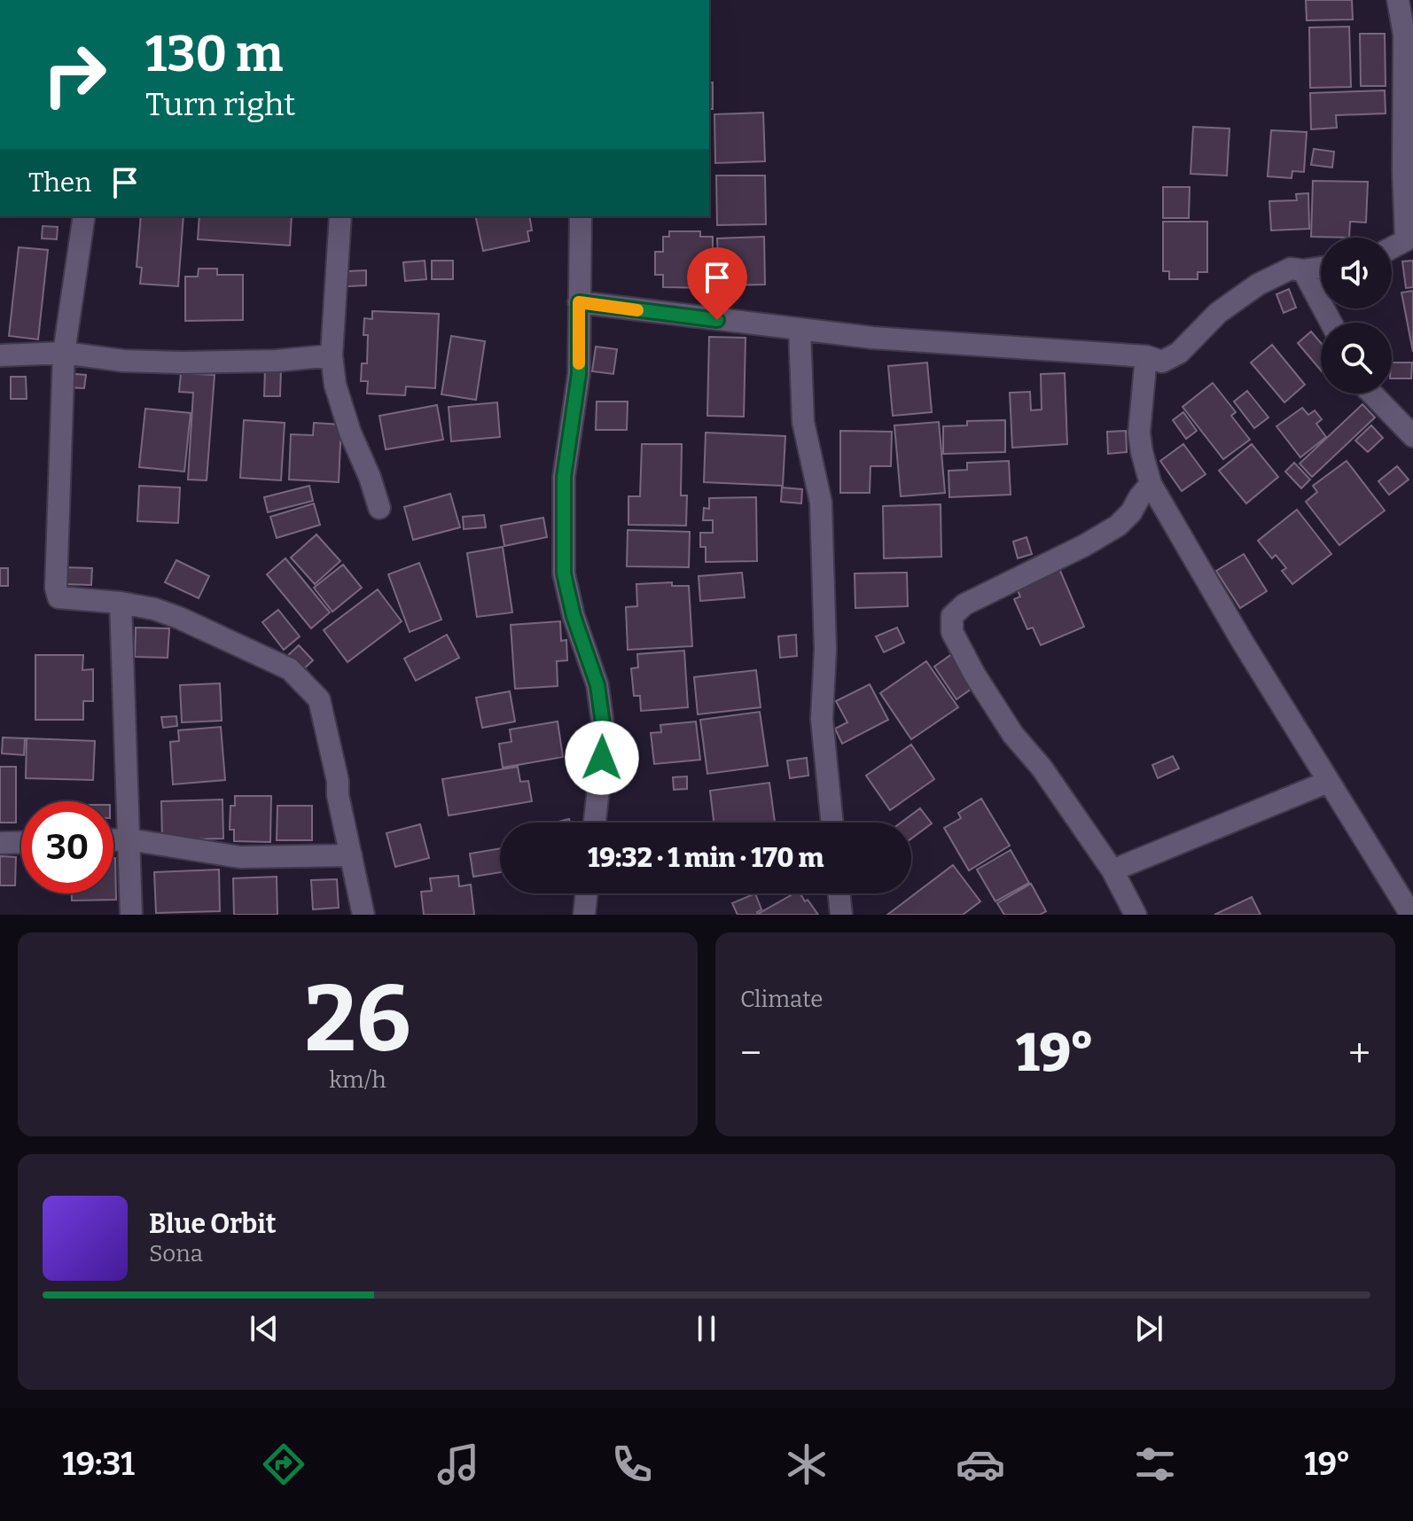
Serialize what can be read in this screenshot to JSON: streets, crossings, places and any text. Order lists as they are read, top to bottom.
{
  "page": {
    "turn": ["130 m", "Turn right"],
    "then": "Then",
    "limit": "30",
    "trip": "19:32 · 1 min · 170 m",
    "tile": [
      ["26", "km/h"],
      "Climate"
    ],
    "heat": ["−", "19°", "+"],
    "song": ["Blue Orbit", "Sona"],
    "tabs": ["19:31", "19°"]
  }
}
